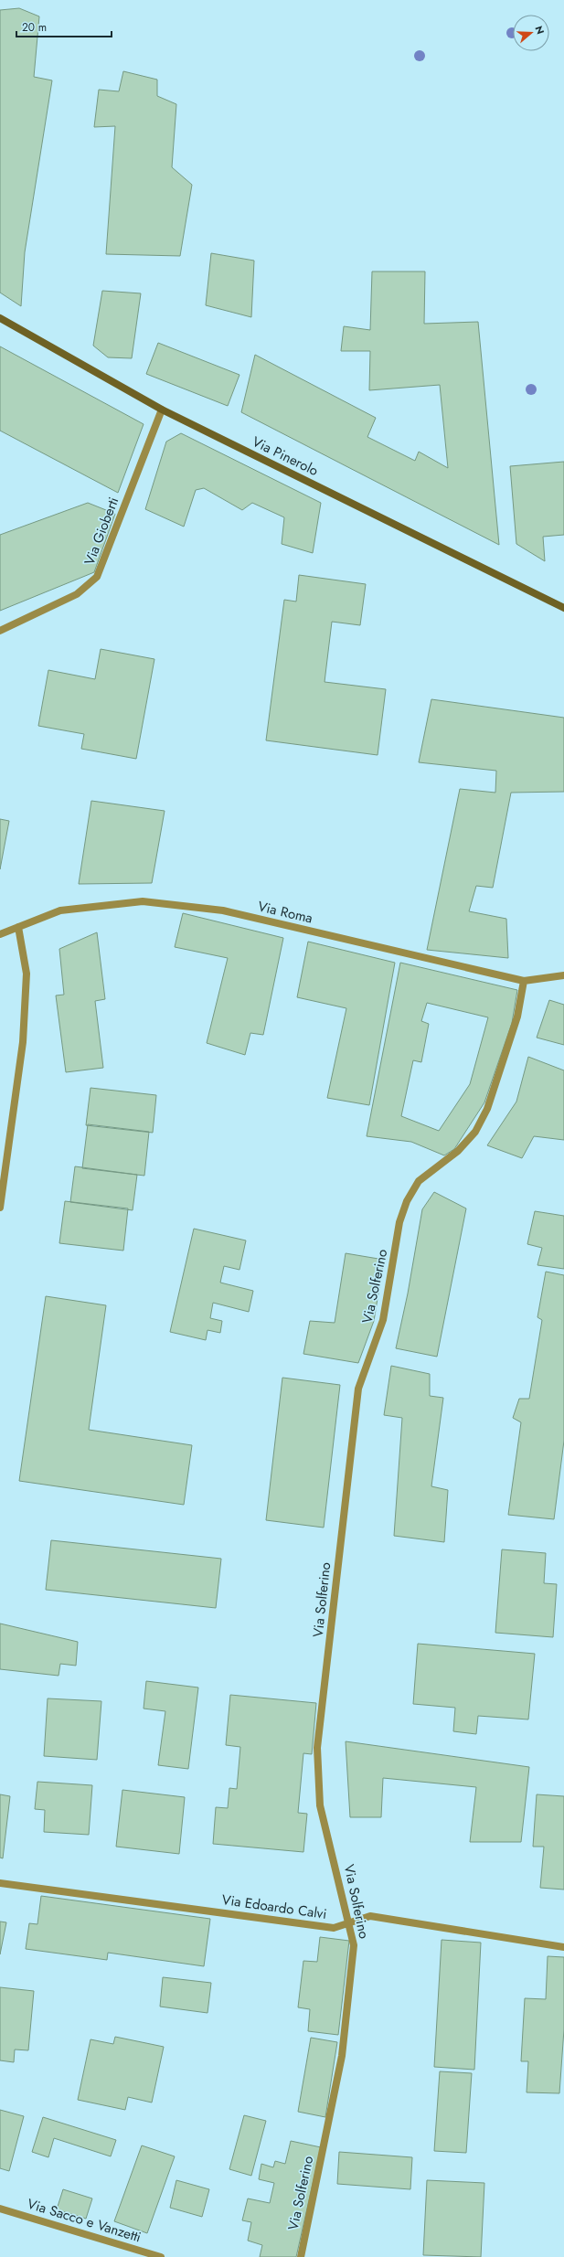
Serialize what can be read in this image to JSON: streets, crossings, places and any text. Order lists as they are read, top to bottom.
{
  "streets": {
    "main road": ["Via Pinerolo"],
    "street": [
      "Via Gioberti",
      "Via Roma",
      "Via Solferino",
      "Via Edoardo Calvi",
      "Via Sacco e Vanzetti"
    ]
  },
  "crossings": [
    ["Via Pinerolo", "Via Gioberti"],
    ["Via Roma", "Via Solferino"],
    ["Via Solferino", "Via Edoardo Calvi"]
  ],
  "scale_bar": "20 m",
  "north": "right"
}
